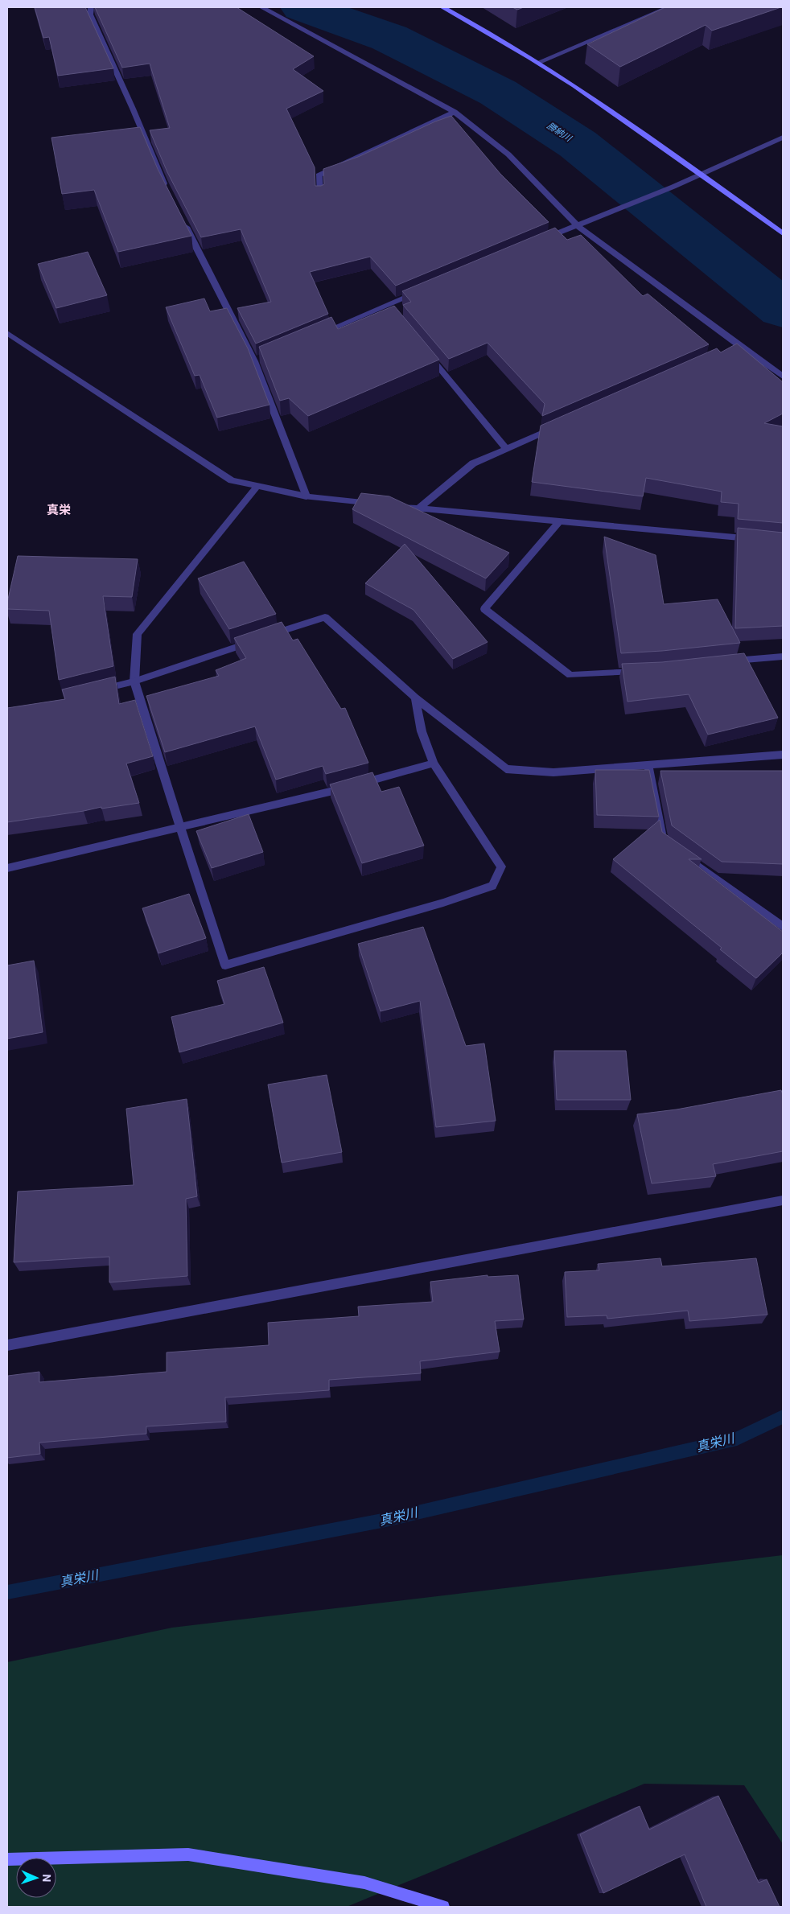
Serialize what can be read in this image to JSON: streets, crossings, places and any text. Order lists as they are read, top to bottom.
{
  "districts": ["真栄"],
  "water": ["勝納川", "真栄川"],
  "north": "right"
}
